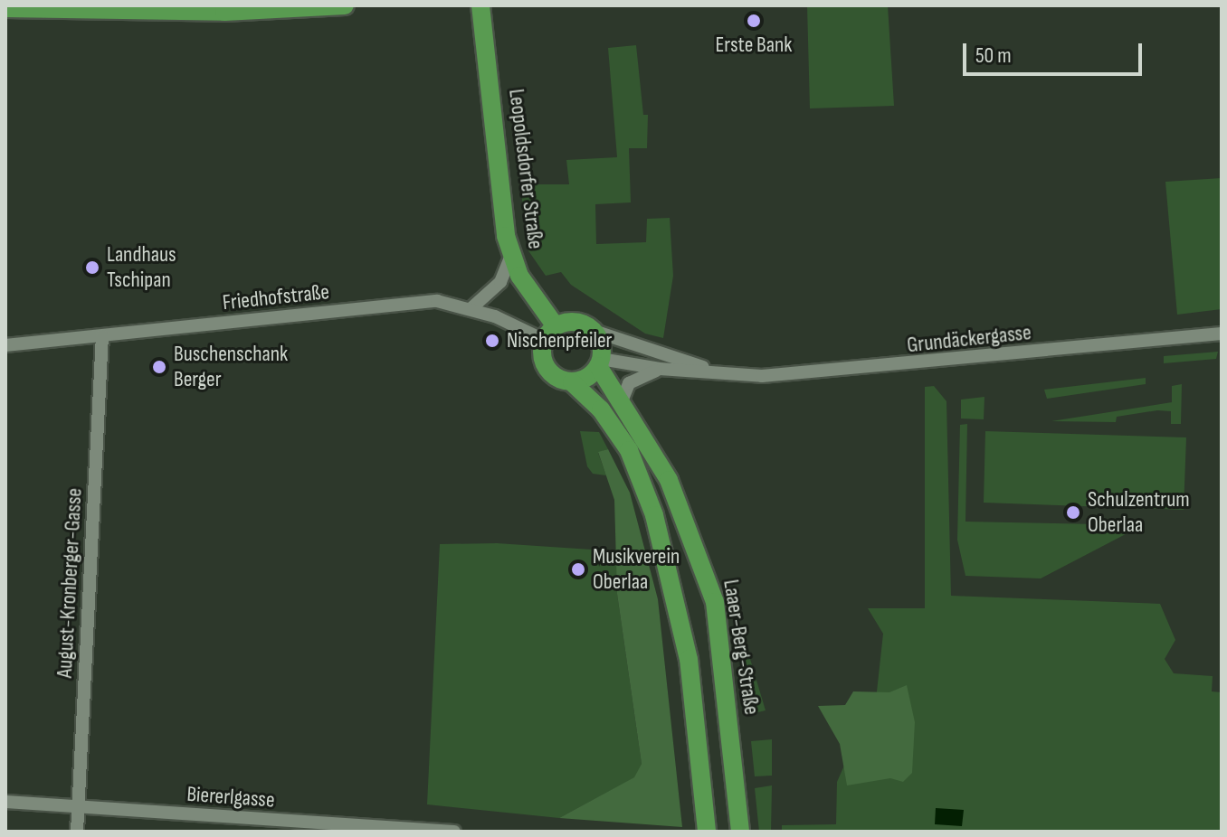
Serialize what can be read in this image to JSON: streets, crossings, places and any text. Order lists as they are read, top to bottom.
{
  "streets": {
    "main road": ["Leopoldsdorfer Straße", "Laaer-Berg-Straße"],
    "street": [
      "Friedhofstraße",
      "Grundäckergasse",
      "August-Kronberger-Gasse",
      "Biererlgasse"
    ]
  },
  "crossings": [
    ["Leopoldsdorfer Straße", "Friedhofstraße"],
    ["Leopoldsdorfer Straße", "Grundäckergasse"],
    ["Leopoldsdorfer Straße", "Laaer-Berg-Straße"],
    ["Friedhofstraße", "Grundäckergasse"],
    ["Friedhofstraße", "August-Kronberger-Gasse"],
    ["Friedhofstraße", "Laaer-Berg-Straße"],
    ["Grundäckergasse", "Laaer-Berg-Straße"],
    ["August-Kronberger-Gasse", "Biererlgasse"]
  ],
  "places": [
    "Erste Bank",
    "Landhaus Tschipan",
    "Nischenpfeiler",
    "Buschenschank Berger",
    "Schulzentrum Oberlaa",
    "Musikverein Oberlaa"
  ],
  "scale_bar": "50 m"
}
